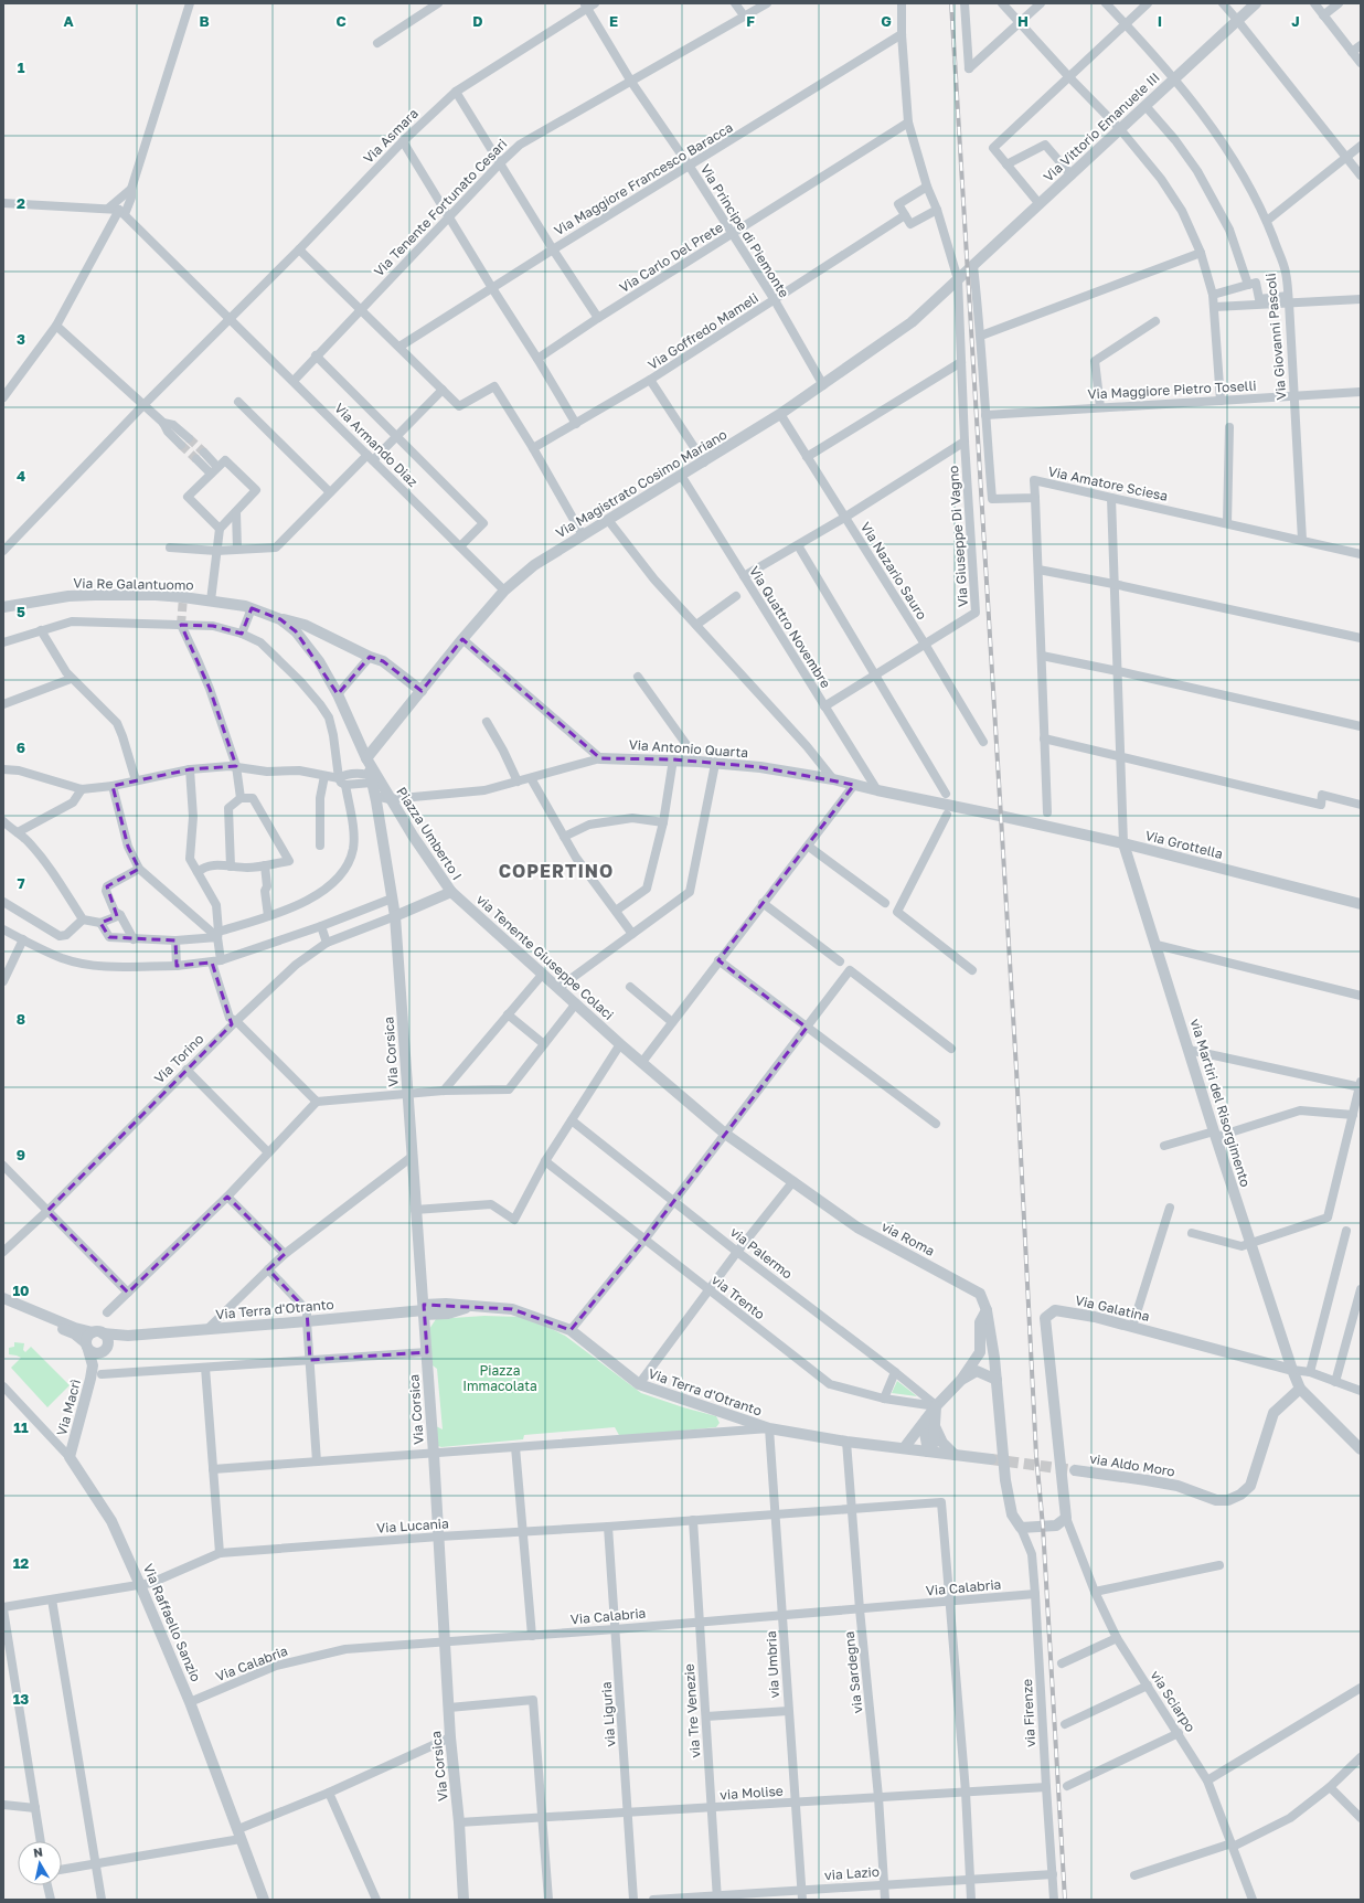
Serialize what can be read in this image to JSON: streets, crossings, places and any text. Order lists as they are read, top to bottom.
{
  "streets": {
    "street": [
      "Via Vittorio Emanuele III",
      "Via Asmara",
      "Via Maggiore Francesco Baracca",
      "Via Tenente Fortunato Cesari",
      "Via Principe di Piemonte",
      "Via Carlo Del Prete",
      "Via Goffredo Mameli",
      "Via Giovanni Pascoli",
      "Via Maggiore Pietro Toselli",
      "Via Armando Diaz",
      "Via Magistrato Cosimo Mariano",
      "Via Amatore Sciesa",
      "Via Giuseppe Di Vagno",
      "Via Nazario Sauro",
      "Via Re Galantuomo",
      "Via Quattro Novembre",
      "Via Antonio Quarta",
      "Piazza Umberto I",
      "Via Grottella",
      "via Tenente Giuseppe Colaci",
      "Via Corsica",
      "Via Torino",
      "via Martiri del Risorgimento",
      "via Roma",
      "via Palermo",
      "via Trento",
      "Via Galatina",
      "Via Terra d'Otranto",
      "Via Macrì",
      "via Aldo Moro",
      "Via Lucania",
      "Via Calabria",
      "Via Raffaello Sanzio",
      "via Umbria",
      "via Sardegna",
      "via Sciarpo",
      "via Tre Venezie",
      "via Firenze",
      "via Liguria",
      "via Molise",
      "via Lazio"
    ]
  },
  "crossings": [
    ["Via Vittorio Emanuele III", "Via Giovanni Pascoli"],
    ["Via Vittorio Emanuele III", "Via Magistrato Cosimo Mariano"],
    ["Via Asmara", "Via Principe di Piemonte"],
    ["Via Asmara", "Via Armando Diaz"],
    ["Via Maggiore Francesco Baracca", "Via Principe di Piemonte"],
    ["Via Maggiore Francesco Baracca", "Via Giuseppe Di Vagno"],
    ["Via Tenente Fortunato Cesari", "Via Principe di Piemonte"],
    ["Via Tenente Fortunato Cesari", "Via Armando Diaz"],
    ["Via Principe di Piemonte", "Via Carlo Del Prete"],
    ["Via Principe di Piemonte", "Via Goffredo Mameli"],
    ["Via Principe di Piemonte", "Via Magistrato Cosimo Mariano"],
    ["Via Carlo Del Prete", "Via Giuseppe Di Vagno"],
    ["Via Giovanni Pascoli", "Via Maggiore Pietro Toselli"],
    ["Via Giovanni Pascoli", "Via Amatore Sciesa"],
    ["Via Armando Diaz", "Via Magistrato Cosimo Mariano"],
    ["Via Magistrato Cosimo Mariano", "Via Giuseppe Di Vagno"],
    ["Via Magistrato Cosimo Mariano", "Via Nazario Sauro"],
    ["Via Magistrato Cosimo Mariano", "Via Re Galantuomo"],
    ["Via Magistrato Cosimo Mariano", "Via Quattro Novembre"],
    ["Via Magistrato Cosimo Mariano", "Piazza Umberto I"],
    ["Via Giuseppe Di Vagno", "Via Nazario Sauro"],
    ["Via Giuseppe Di Vagno", "Via Quattro Novembre"],
    ["Via Re Galantuomo", "Piazza Umberto I"],
    ["Via Quattro Novembre", "Via Antonio Quarta"],
    ["Via Antonio Quarta", "Piazza Umberto I"],
    ["Via Antonio Quarta", "Via Grottella"],
    ["Piazza Umberto I", "via Tenente Giuseppe Colaci"],
    ["Piazza Umberto I", "Via Corsica"],
    ["Piazza Umberto I", "Via Torino"],
    ["Via Grottella", "via Martiri del Risorgimento"],
    ["via Tenente Giuseppe Colaci", "via Roma"],
    ["Via Corsica", "Via Torino"],
    ["Via Corsica", "Via Terra d'Otranto"],
    ["Via Corsica", "Via Lucania"],
    ["Via Corsica", "Via Calabria"],
    ["Via Corsica", "via Molise"],
    ["via Martiri del Risorgimento", "Via Galatina"],
    ["via Roma", "via Firenze"],
    ["via Palermo", "via Trento"],
    ["Via Galatina", "via Sciarpo"],
    ["Via Terra d'Otranto", "Via Macrì"],
    ["Via Terra d'Otranto", "via Umbria"],
    ["Via Macrì", "Via Raffaello Sanzio"],
    ["Via Lucania", "Via Raffaello Sanzio"],
    ["Via Lucania", "via Tre Venezie"],
    ["Via Lucania", "via Liguria"],
    ["Via Calabria", "Via Raffaello Sanzio"],
    ["Via Calabria", "via Umbria"],
    ["Via Calabria", "via Sardegna"],
    ["Via Calabria", "via Tre Venezie"],
    ["Via Calabria", "via Firenze"],
    ["Via Calabria", "via Liguria"],
    ["via Umbria", "via Molise"],
    ["via Umbria", "via Lazio"],
    ["via Sardegna", "via Molise"],
    ["via Sardegna", "via Lazio"],
    ["via Tre Venezie", "via Molise"],
    ["via Tre Venezie", "via Lazio"],
    ["via Firenze", "via Molise"],
    ["via Firenze", "via Lazio"],
    ["via Liguria", "via Molise"]
  ],
  "districts": ["COPERTINO"],
  "parks": ["Piazza Immacolata"],
  "north": "top",
  "grid": {
    "columns": [
      "A",
      "B",
      "C",
      "D",
      "E",
      "F",
      "G",
      "H",
      "I",
      "J"
    ],
    "rows": [
      "1",
      "2",
      "3",
      "4",
      "5",
      "6",
      "7",
      "8",
      "9",
      "10",
      "11",
      "12",
      "13"
    ]
  }
}
